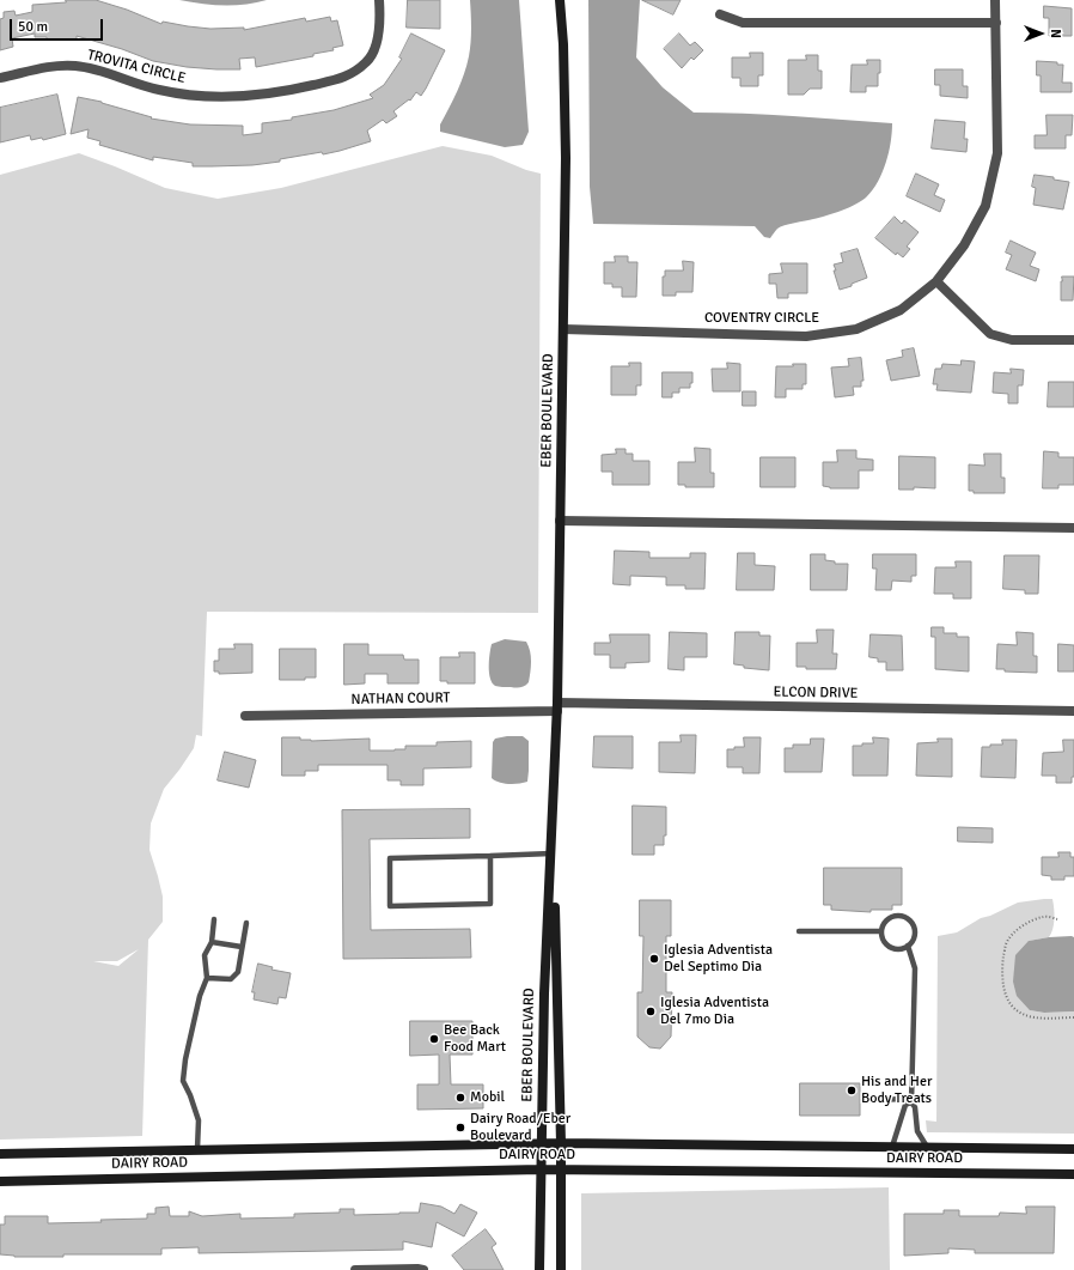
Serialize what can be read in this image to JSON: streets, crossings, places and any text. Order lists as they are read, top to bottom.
{
  "streets": {
    "street": [
      "TROVITA CIRCLE",
      "COVENTRY CIRCLE",
      "EBER BOULEVARD",
      "ELCON DRIVE",
      "NATHAN COURT",
      "DAIRY ROAD"
    ]
  },
  "crossings": [
    ["COVENTRY CIRCLE", "EBER BOULEVARD"],
    ["EBER BOULEVARD", "ELCON DRIVE"],
    ["EBER BOULEVARD", "NATHAN COURT"],
    ["EBER BOULEVARD", "DAIRY ROAD"],
    ["ELCON DRIVE", "NATHAN COURT"]
  ],
  "places": [
    "Iglesia Adventista Del Septimo Dia",
    "Iglesia Adventista Del 7mo Dia",
    "Bee Back Food Mart",
    "His and Her Body Treats",
    "Mobil",
    "Dairy Road/Eber Boulevard"
  ],
  "scale_bar": "50 m",
  "north": "right"
}
